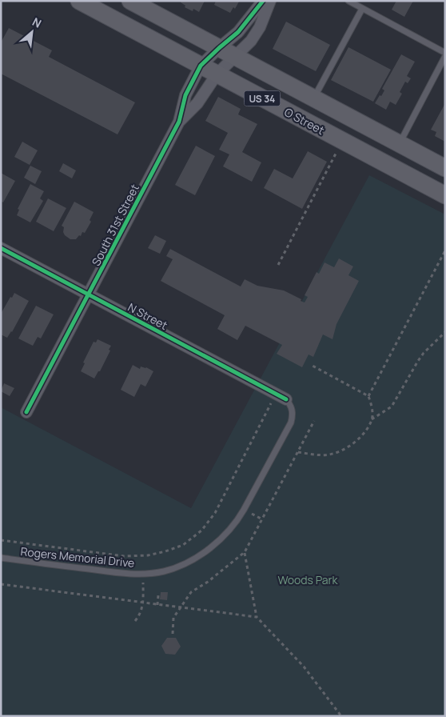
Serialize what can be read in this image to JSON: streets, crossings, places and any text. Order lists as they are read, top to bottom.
{
  "streets": {
    "main road": ["US 34", "O Street"],
    "street": ["South 31st Street", "N Street"],
    "lane": ["Rogers Memorial Drive"]
  },
  "crossings": [
    ["US 34", "South 31st Street"],
    ["O Street", "South 31st Street"],
    ["South 31st Street", "N Street"],
    ["N Street", "Rogers Memorial Drive"]
  ],
  "parks": ["Woods Park"],
  "north": "top right"
}
